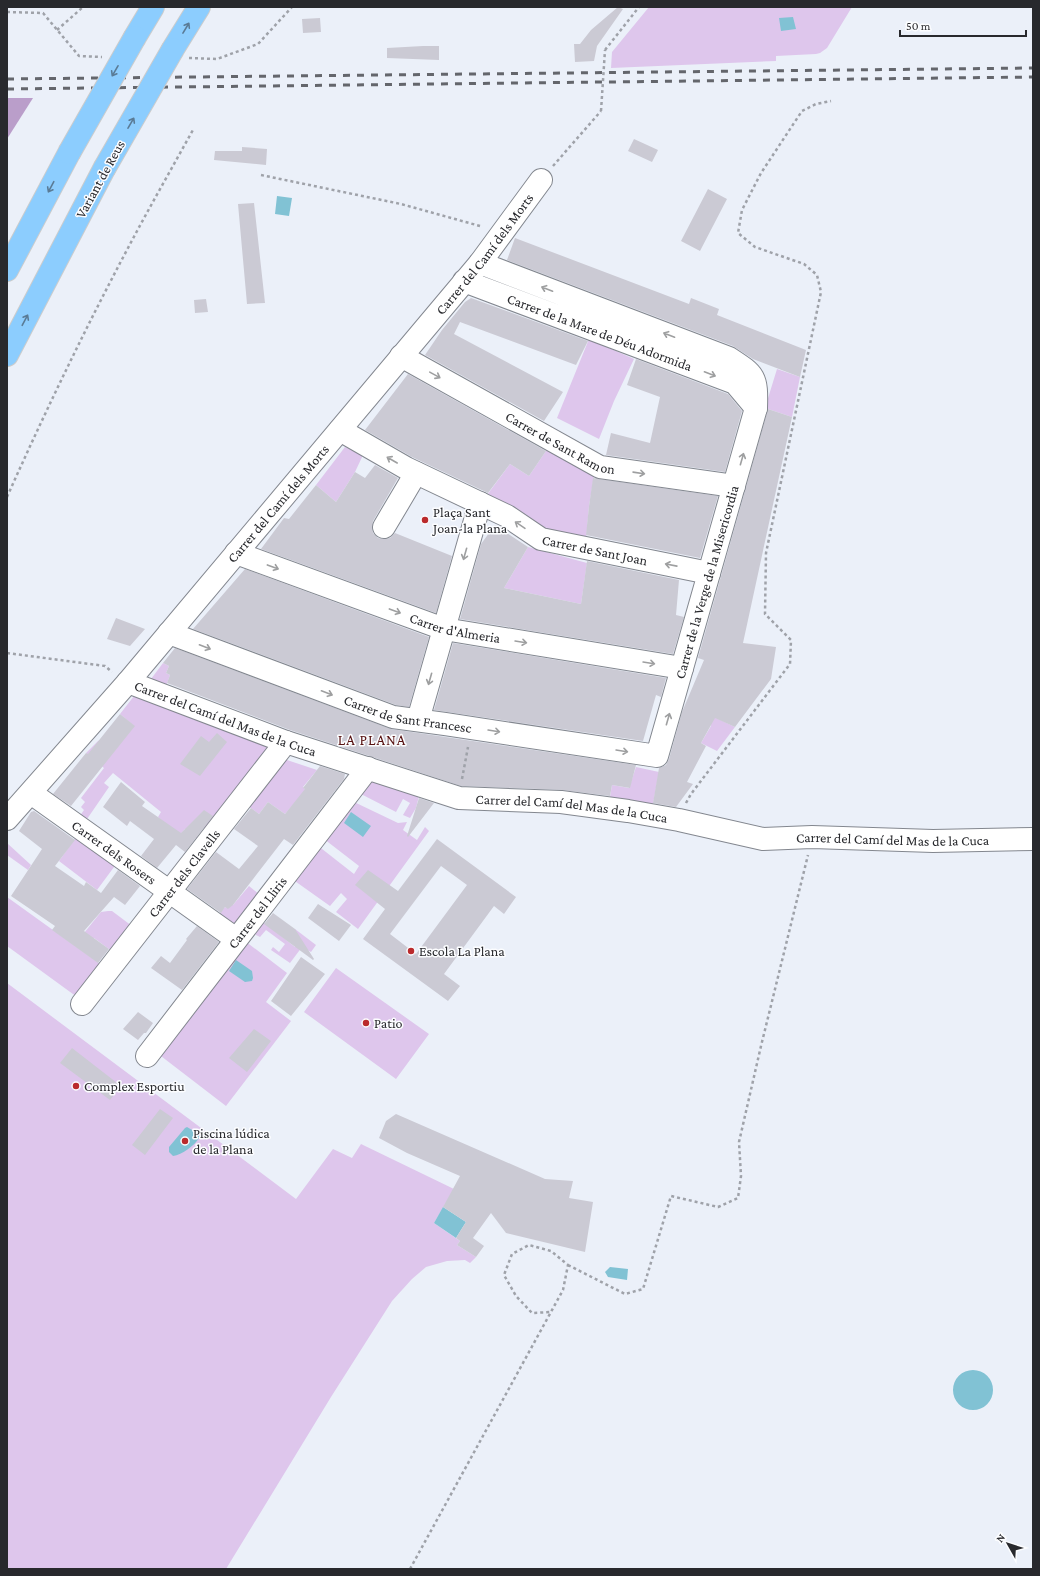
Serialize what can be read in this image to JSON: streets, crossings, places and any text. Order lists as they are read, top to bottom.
{
  "streets": {
    "highway": ["Variant de Reus"],
    "street": [
      "Carrer del Camí dels Morts",
      "Carrer de la Mare de Déu Adormida",
      "Carrer de Sant Ramon",
      "Carrer de Sant Joan",
      "Carrer de la Verge de la Misericordia",
      "Carrer d'Almeria",
      "Carrer de Sant Francesc",
      "Carrer del Camí del Mas de la Cuca",
      "Carrer dels Rosers",
      "Carrer dels Clavells",
      "Carrer del Lliris"
    ]
  },
  "crossings": [
    ["Carrer del Camí dels Morts", "Carrer de la Mare de Déu Adormida"],
    ["Carrer del Camí dels Morts", "Carrer de Sant Ramon"],
    ["Carrer del Camí dels Morts", "Carrer de Sant Joan"],
    ["Carrer del Camí dels Morts", "Carrer d'Almeria"],
    ["Carrer del Camí dels Morts", "Carrer de Sant Francesc"],
    ["Carrer del Camí dels Morts", "Carrer del Camí del Mas de la Cuca"],
    ["Carrer del Camí dels Morts", "Carrer dels Rosers"],
    ["Carrer de la Mare de Déu Adormida", "Carrer de la Verge de la Misericordia"],
    ["Carrer de Sant Ramon", "Carrer de la Verge de la Misericordia"],
    ["Carrer de Sant Joan", "Carrer de la Verge de la Misericordia"],
    ["Carrer de la Verge de la Misericordia", "Carrer d'Almeria"],
    ["Carrer de la Verge de la Misericordia", "Carrer de Sant Francesc"],
    ["Carrer del Camí del Mas de la Cuca", "Carrer dels Clavells"],
    ["Carrer del Camí del Mas de la Cuca", "Carrer del Lliris"],
    ["Carrer dels Rosers", "Carrer dels Clavells"],
    ["Carrer dels Rosers", "Carrer del Lliris"]
  ],
  "one_way": [
    "Carrer de Sant Ramon",
    "Carrer de Sant Joan",
    "Carrer de la Verge de la Misericordia",
    "Carrer d'Almeria",
    "Carrer de Sant Francesc"
  ],
  "districts": ["LA PLANA"],
  "places": [
    "Plaça Sant Joan-la Plana",
    "Escola La Plana",
    "Patio",
    "Complex Esportiu",
    "Piscina lúdica de la Plana"
  ],
  "scale_bar": "50 m",
  "north": "top left"
}
